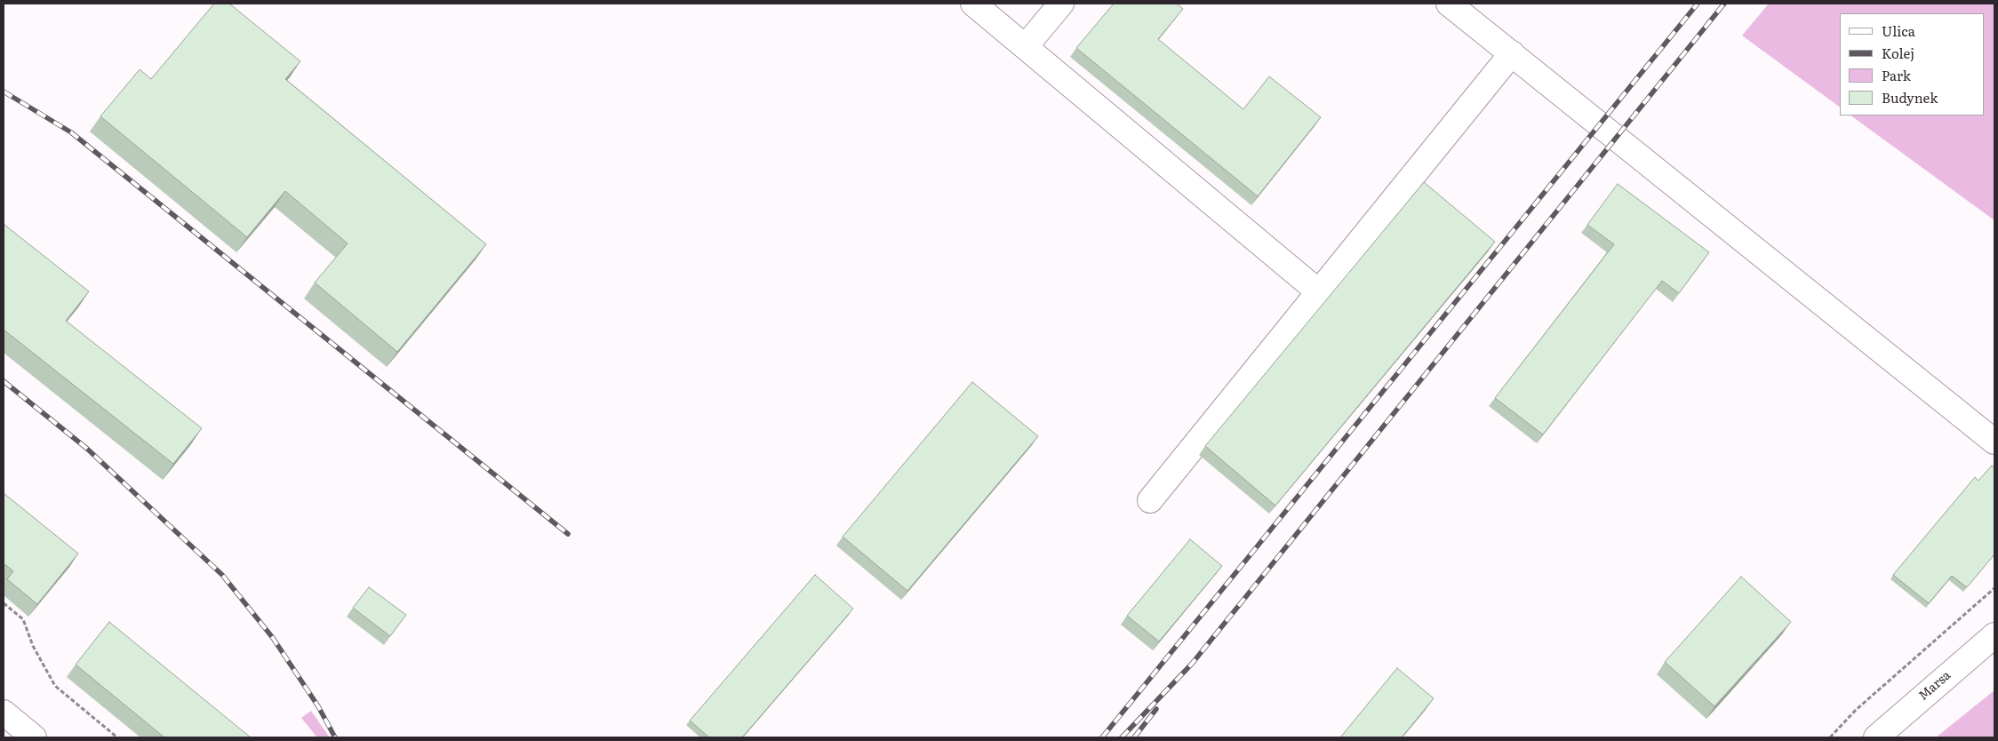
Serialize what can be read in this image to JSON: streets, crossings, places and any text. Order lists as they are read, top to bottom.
{
  "streets": {
    "main road": ["Marsa"]
  },
  "legend": [
    "Ulica",
    "Kolej",
    "Park",
    "Budynek"
  ]
}
